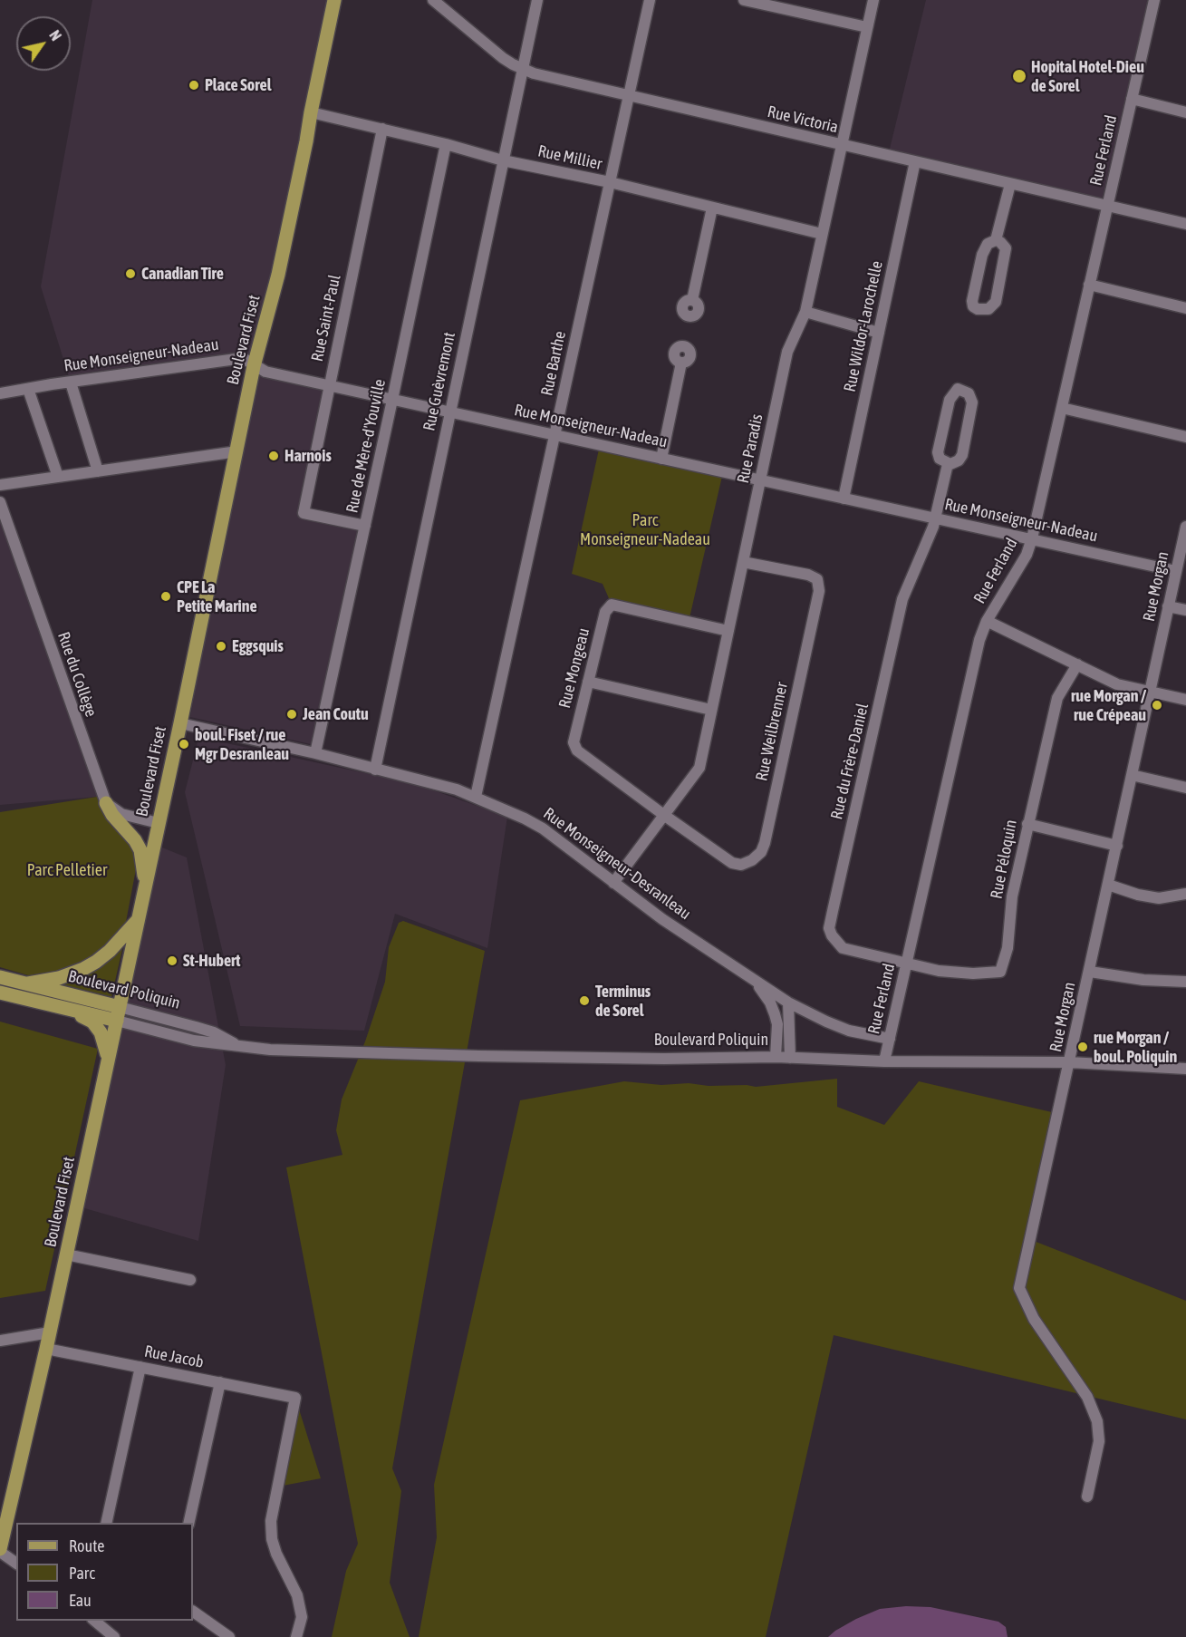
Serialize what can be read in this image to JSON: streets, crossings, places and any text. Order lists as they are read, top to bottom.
{
  "streets": {
    "main road": ["Boulevard Fiset", "Boulevard Poliquin"],
    "street": [
      "Rue Victoria",
      "Rue Ferland",
      "Rue Millier",
      "Rue Saint-Paul",
      "Rue Wildor-Larochelle",
      "Rue Monseigneur-Nadeau",
      "Rue Barthe",
      "Rue Guèvremont",
      "Rue de Mère-d'Youville",
      "Rue Paradis",
      "Rue Morgan",
      "Rue Mongeau",
      "Rue du Collège",
      "Rue Weilbrenner",
      "Rue du Frère-Daniel",
      "Rue Péloquin",
      "Rue Monseigneur-Desranleau",
      "Rue Jacob"
    ]
  },
  "crossings": [
    ["Rue Victoria", "Rue Ferland"],
    ["Rue Victoria", "Rue Wildor-Larochelle"],
    ["Rue Victoria", "Rue Barthe"],
    ["Rue Victoria", "Rue Guèvremont"],
    ["Rue Victoria", "Rue Paradis"],
    ["Rue Ferland", "Rue Monseigneur-Nadeau"],
    ["Rue Ferland", "Rue du Frère-Daniel"],
    ["Rue Ferland", "Rue Péloquin"],
    ["Rue Ferland", "Rue Monseigneur-Desranleau"],
    ["Rue Ferland", "Boulevard Poliquin"],
    ["Rue Millier", "Rue Saint-Paul"],
    ["Rue Millier", "Boulevard Fiset"],
    ["Rue Millier", "Rue Barthe"],
    ["Rue Millier", "Rue Guèvremont"],
    ["Rue Millier", "Rue de Mère-d'Youville"],
    ["Rue Millier", "Rue Paradis"],
    ["Rue Saint-Paul", "Rue Monseigneur-Nadeau"],
    ["Rue Saint-Paul", "Rue de Mère-d'Youville"],
    ["Rue Wildor-Larochelle", "Rue Monseigneur-Nadeau"],
    ["Boulevard Fiset", "Rue Monseigneur-Nadeau"],
    ["Boulevard Fiset", "Rue Monseigneur-Desranleau"],
    ["Boulevard Fiset", "Boulevard Poliquin"],
    ["Boulevard Fiset", "Rue Jacob"],
    ["Rue Monseigneur-Nadeau", "Rue Barthe"],
    ["Rue Monseigneur-Nadeau", "Rue Guèvremont"],
    ["Rue Monseigneur-Nadeau", "Rue de Mère-d'Youville"],
    ["Rue Monseigneur-Nadeau", "Rue Paradis"],
    ["Rue Monseigneur-Nadeau", "Rue Morgan"],
    ["Rue Monseigneur-Nadeau", "Rue du Frère-Daniel"],
    ["Rue Barthe", "Rue Monseigneur-Desranleau"],
    ["Rue Guèvremont", "Rue Monseigneur-Desranleau"],
    ["Rue de Mère-d'Youville", "Rue Monseigneur-Desranleau"],
    ["Rue Paradis", "Rue Mongeau"],
    ["Rue Paradis", "Rue Weilbrenner"],
    ["Rue Paradis", "Rue Monseigneur-Desranleau"],
    ["Rue Morgan", "Boulevard Poliquin"],
    ["Rue Mongeau", "Rue Weilbrenner"],
    ["Rue du Frère-Daniel", "Rue Péloquin"]
  ],
  "parks": ["Parc Monseigneur-Nadeau", "Parc Pelletier"],
  "places": [
    "Hopital Hotel-Dieu de Sorel",
    "Place Sorel",
    "Canadian Tire",
    "Harnois",
    "CPE La Petite Marine",
    "Eggsquis",
    "rue Morgan / rue Crépeau",
    "Jean Coutu",
    "boul. Fiset / rue Mgr Desranleau",
    "St-Hubert",
    "Terminus de Sorel",
    "rue Morgan / boul. Poliquin"
  ],
  "legend": ["Route", "Parc", "Eau"],
  "north": "top right"
}
